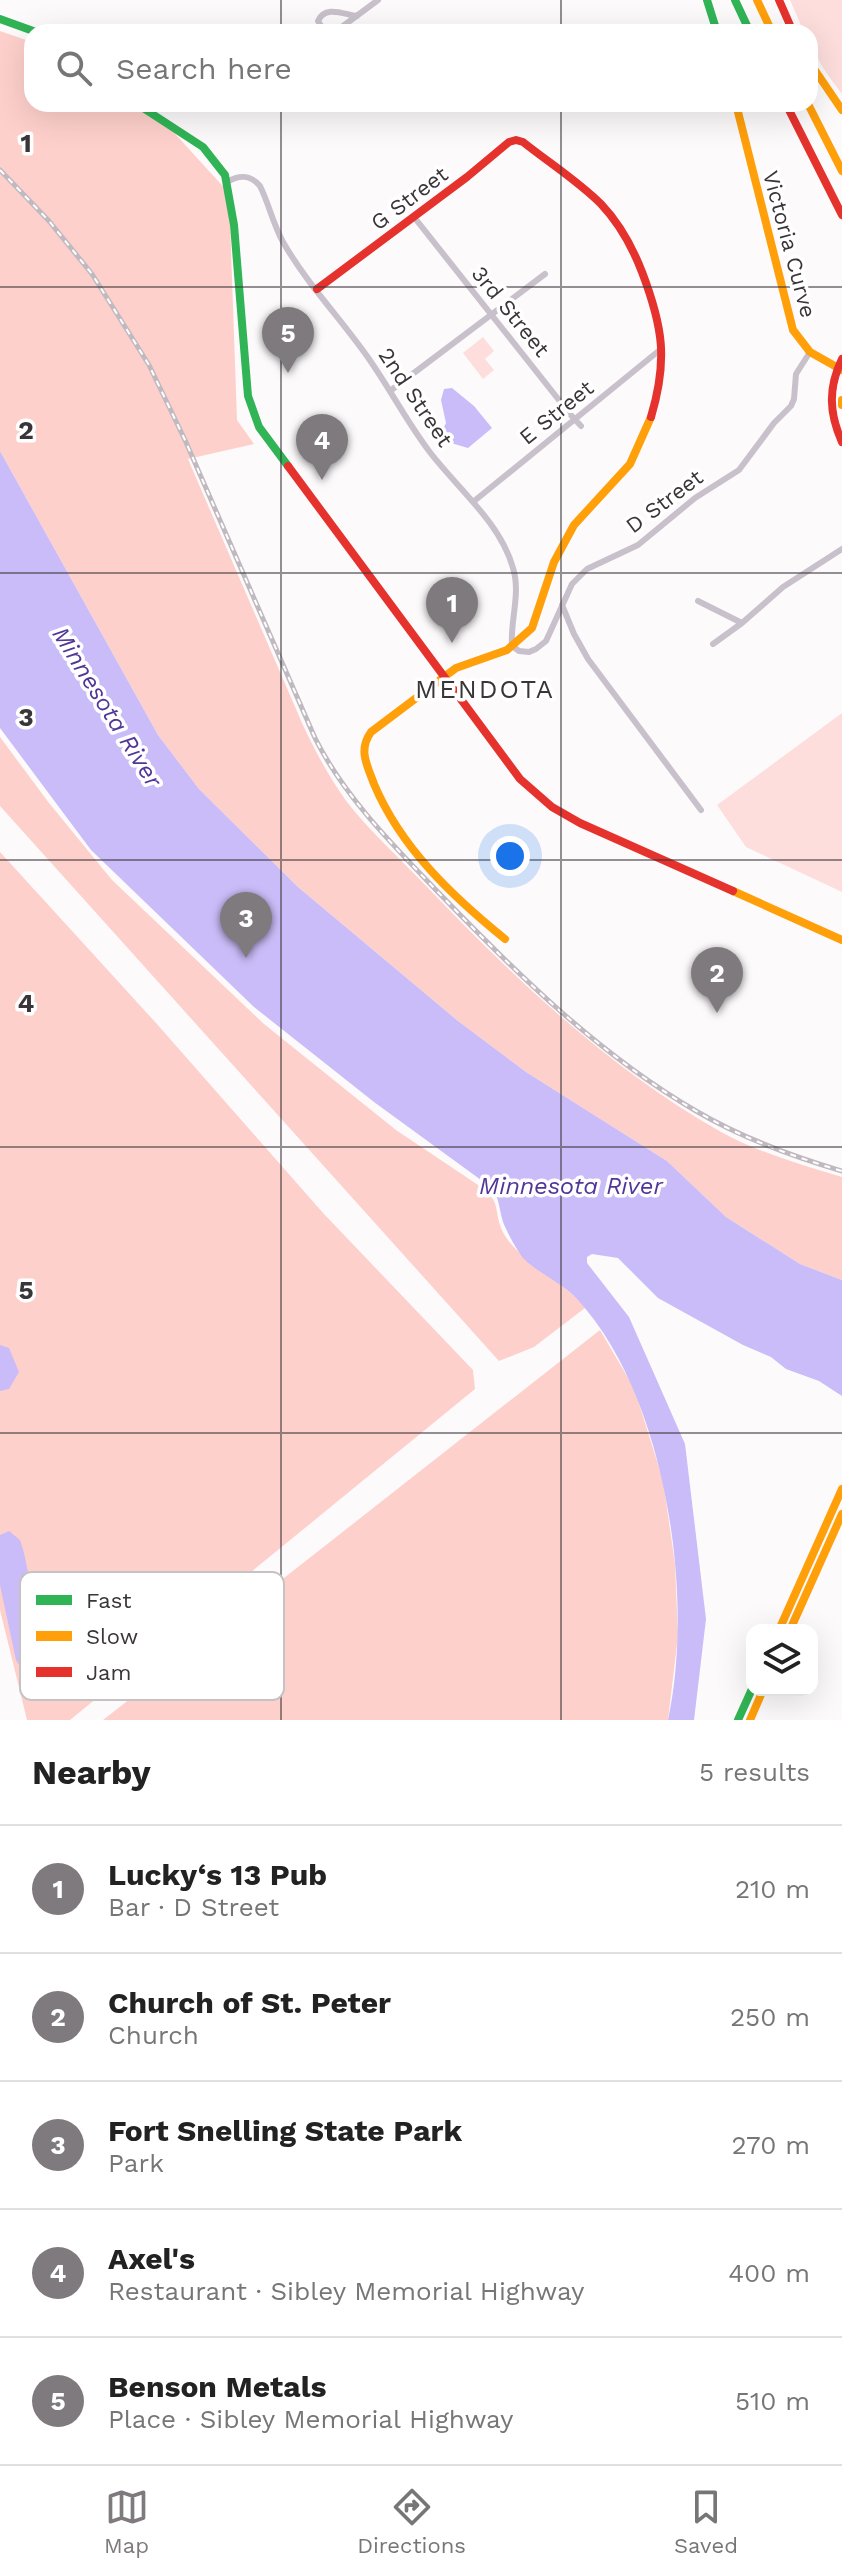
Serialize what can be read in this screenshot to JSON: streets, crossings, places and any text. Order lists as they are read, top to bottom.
{
  "streets": {
    "main road": ["G Street", "Victoria Curve", "D Street"],
    "street": ["3rd Street", "2nd Street", "E Street"]
  },
  "crossings": [
    ["G Street", "3rd Street"],
    ["G Street", "2nd Street"],
    ["G Street", "E Street"],
    ["Victoria Curve", "D Street"],
    ["3rd Street", "E Street"],
    ["2nd Street", "E Street"],
    ["2nd Street", "D Street"]
  ],
  "districts": ["MENDOTA"],
  "water": ["Minnesota River"],
  "legend": ["Fast", "Slow", "Jam"],
  "page": {
    "search": "Search here",
    "pins": [
      "5",
      "4",
      "1",
      "3",
      "2"
    ],
    "heading": ["Nearby", "5 results"],
    "list": [
      {
        "mark": "1",
        "name": "Lucky‘s 13 Pub",
        "note": "Bar · D Street",
        "value": "210 m"
      },
      {
        "mark": "2",
        "name": "Church of St. Peter",
        "note": "Church",
        "value": "250 m"
      },
      {
        "mark": "3",
        "name": "Fort Snelling State Park",
        "note": "Park",
        "value": "270 m"
      },
      {
        "mark": "4",
        "name": "Axel's",
        "note": "Restaurant · Sibley Memorial Highway",
        "value": "400 m"
      },
      {
        "mark": "5",
        "name": "Benson Metals",
        "note": "Place · Sibley Memorial Highway",
        "value": "510 m"
      }
    ],
    "nav": ["Map", "Directions", "Saved"]
  },
  "grid": {
    "rows": [
      "1",
      "2",
      "3",
      "4",
      "5"
    ]
  }
}
